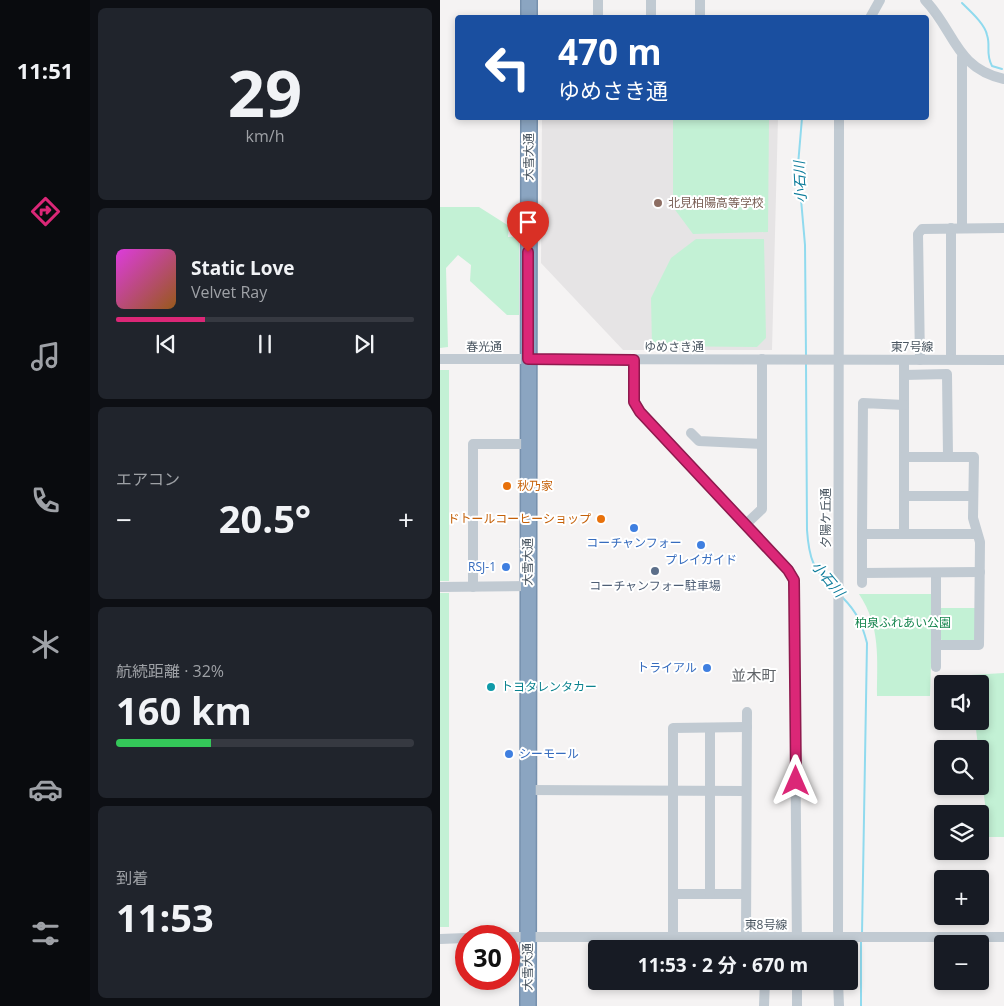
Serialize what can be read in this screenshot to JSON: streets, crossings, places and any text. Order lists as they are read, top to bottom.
{
  "streets": {
    "highway": ["大雪大通"],
    "street": [
      "春光通",
      "ゆめさき通",
      "東7号線",
      "夕陽ケ丘通",
      "東8号線"
    ]
  },
  "crossings": [
    ["大雪大通", "春光通"],
    ["大雪大通", "ゆめさき通"],
    ["大雪大通", "東8号線"],
    ["春光通", "ゆめさき通"],
    ["ゆめさき通", "東7号線"],
    ["東7号線", "夕陽ケ丘通"],
    ["夕陽ケ丘通", "東8号線"]
  ],
  "districts": ["並木町"],
  "water": ["小石川"],
  "parks": ["柏泉ふれあい公園"],
  "places": [
    "北見柏陽高等学校",
    "秋乃家",
    "ドトールコーヒーショップ",
    "コーチャンフォー",
    "プレイガイド",
    "RSJ-1",
    "コーチャンフォー駐車場",
    "トライアル",
    "トヨタレンタカー",
    "シーモール"
  ],
  "page": {
    "tabs": "11:51",
    "tile": [
      ["29", "km/h"],
      "エアコン",
      ["航続距離 · 32%", "160 km"],
      ["到着", "11:53"]
    ],
    "turn": ["470 m", "ゆめさき通"],
    "song": ["Static Love", "Velvet Ray"],
    "heat": ["−", "20.5°", "+"],
    "map_buttons": ["+", "−"],
    "limit": "30",
    "trip": "11:53 · 2 分 · 670 m"
  }
}
